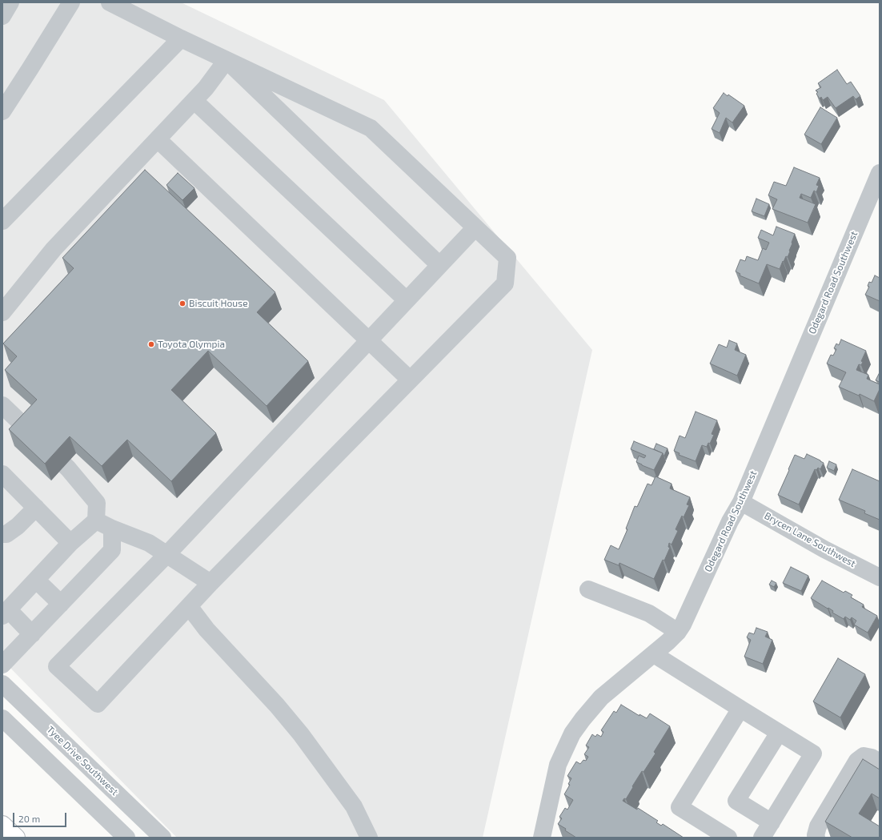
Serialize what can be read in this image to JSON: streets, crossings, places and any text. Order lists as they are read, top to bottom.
{
  "streets": {
    "street": ["Odegard Road Southwest", "Brycen Lane Southwest", "Tyee Drive Southwest"]
  },
  "crossings": [
    ["Odegard Road Southwest", "Brycen Lane Southwest"]
  ],
  "places": ["Biscuit House", "Toyota Olympia"],
  "scale_bar": "20 m"
}
